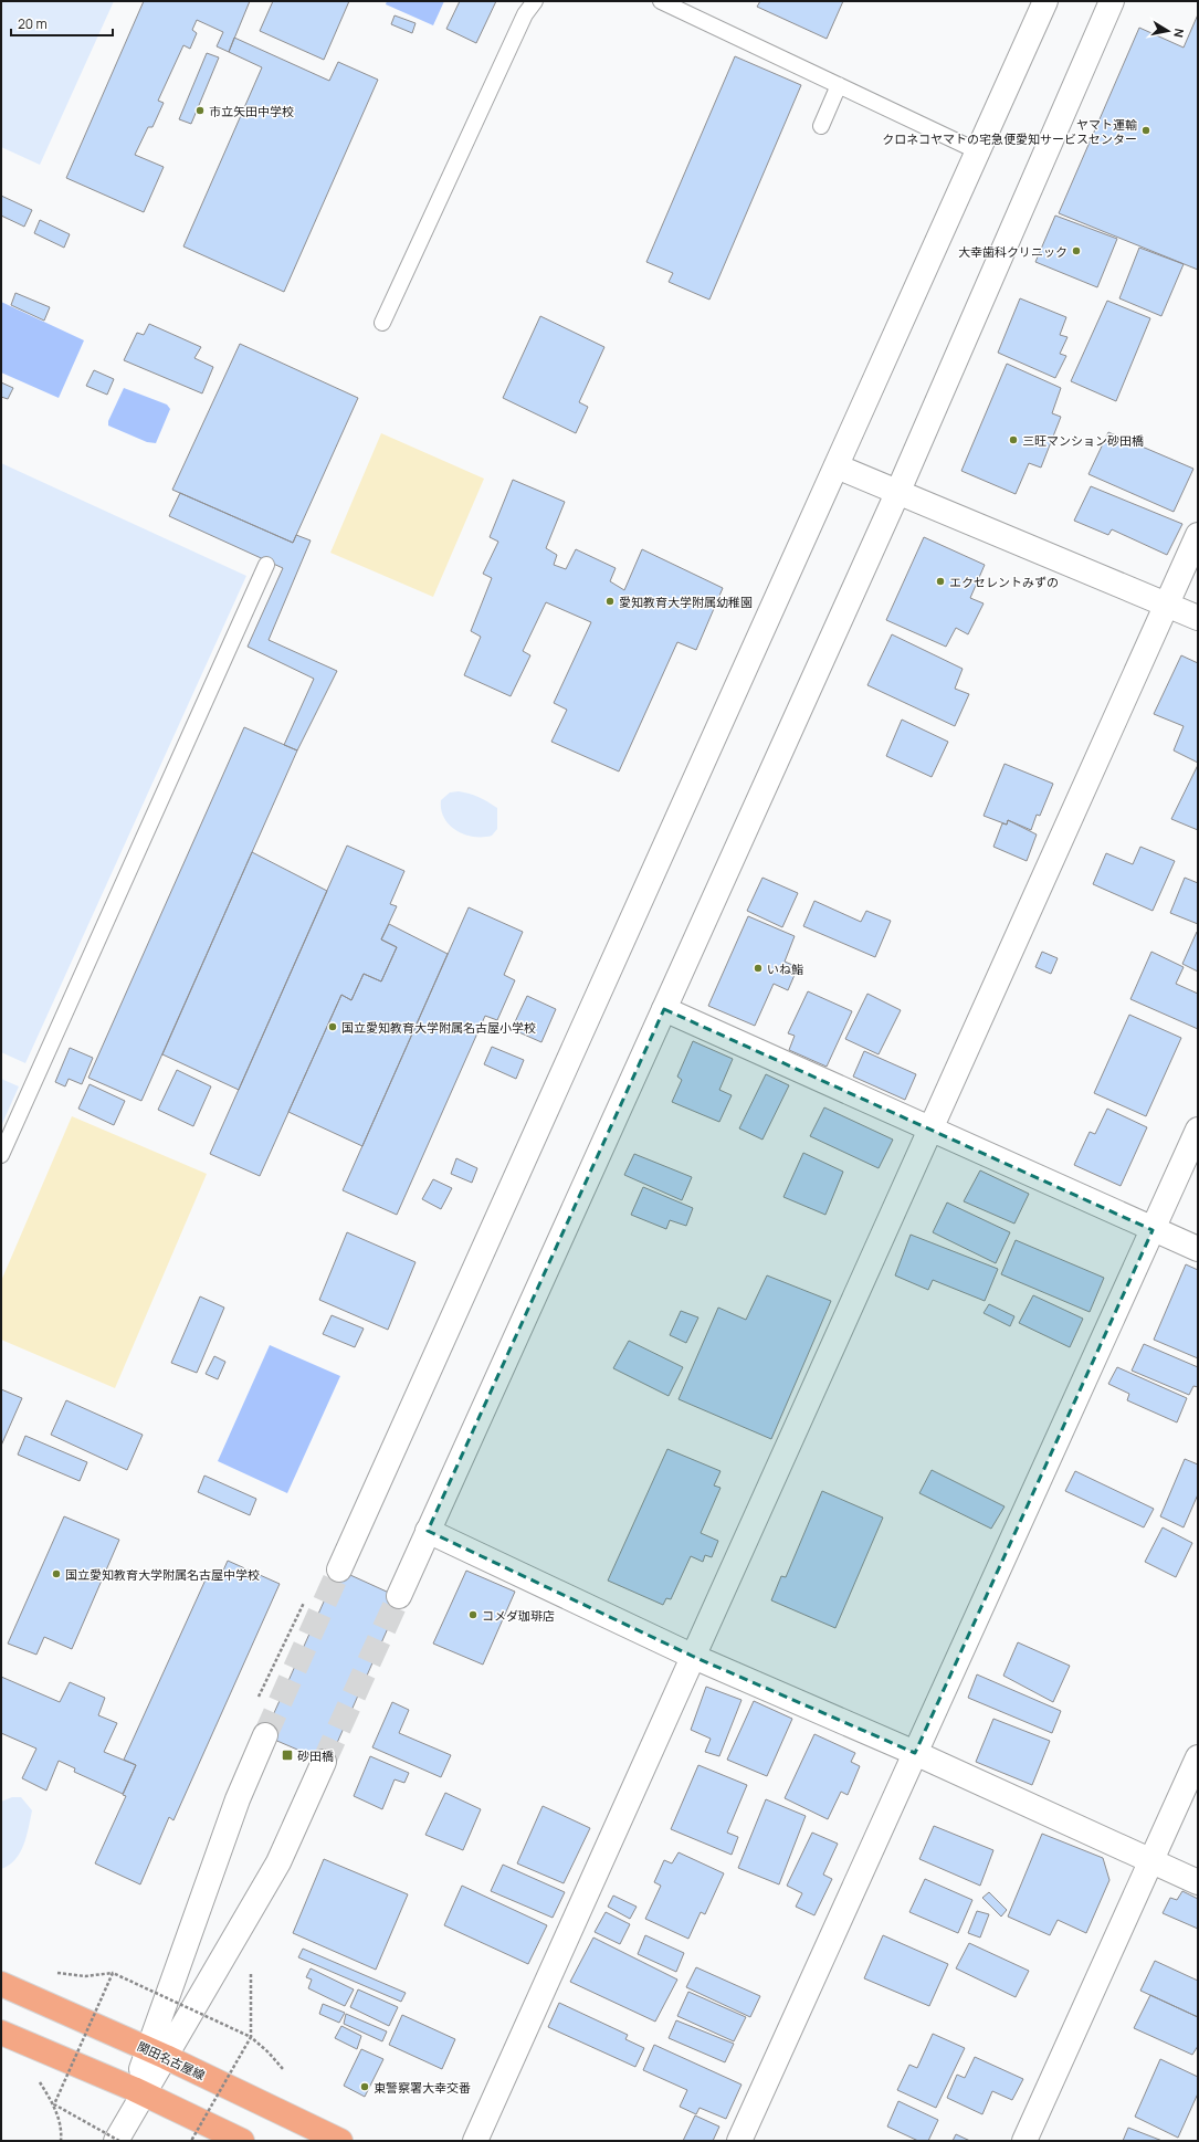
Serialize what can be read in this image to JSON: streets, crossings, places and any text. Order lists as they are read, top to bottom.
{
  "streets": {
    "main road": ["関田名古屋線"]
  },
  "places": {
    "other": [
      "市立矢田中学校",
      "ヤマト運輸 クロネコヤマトの宅急便愛知サービスセンター",
      "大幸歯科クリニック",
      "三旺マンション砂田橋",
      "エクセレントみずの",
      "愛知教育大学附属幼稚園",
      "いね鮨",
      "国立愛知教育大学附属名古屋小学校",
      "国立愛知教育大学附属名古屋中学校",
      "コメダ珈琲店",
      "東警察署大幸交番"
    ],
    "transit": ["砂田橋"]
  },
  "scale_bar": "20 m",
  "north": "right"
}
